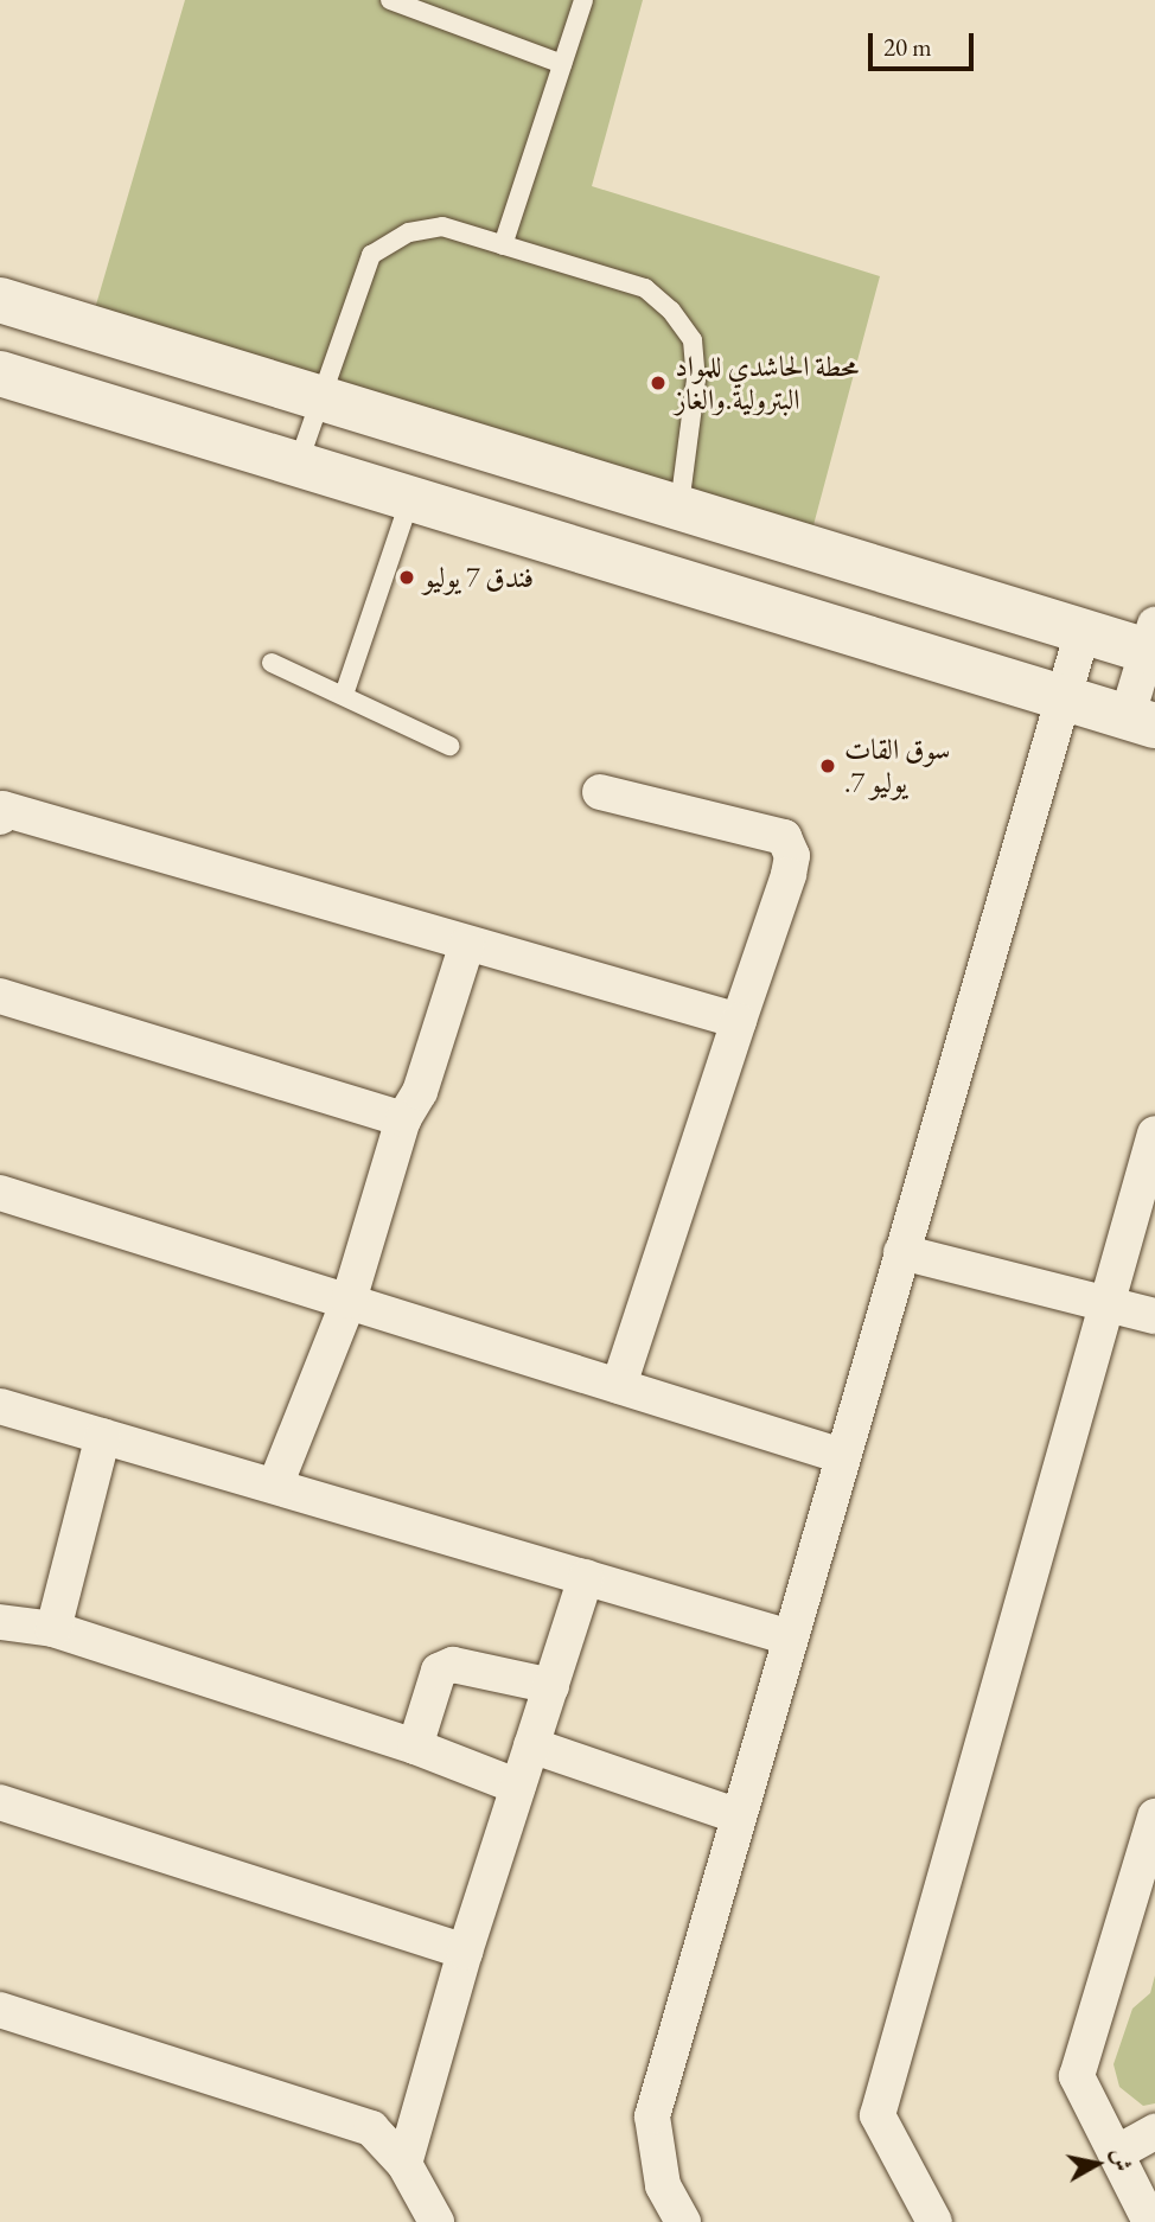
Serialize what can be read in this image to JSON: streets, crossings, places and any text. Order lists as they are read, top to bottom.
{
  "places": ["محطة الحاشدي للمواد البترولية.والغاز", "فندق 7 يوليو", "سوق القات .7 يوليو"],
  "scale_bar": "20 m",
  "north": "right"
}
